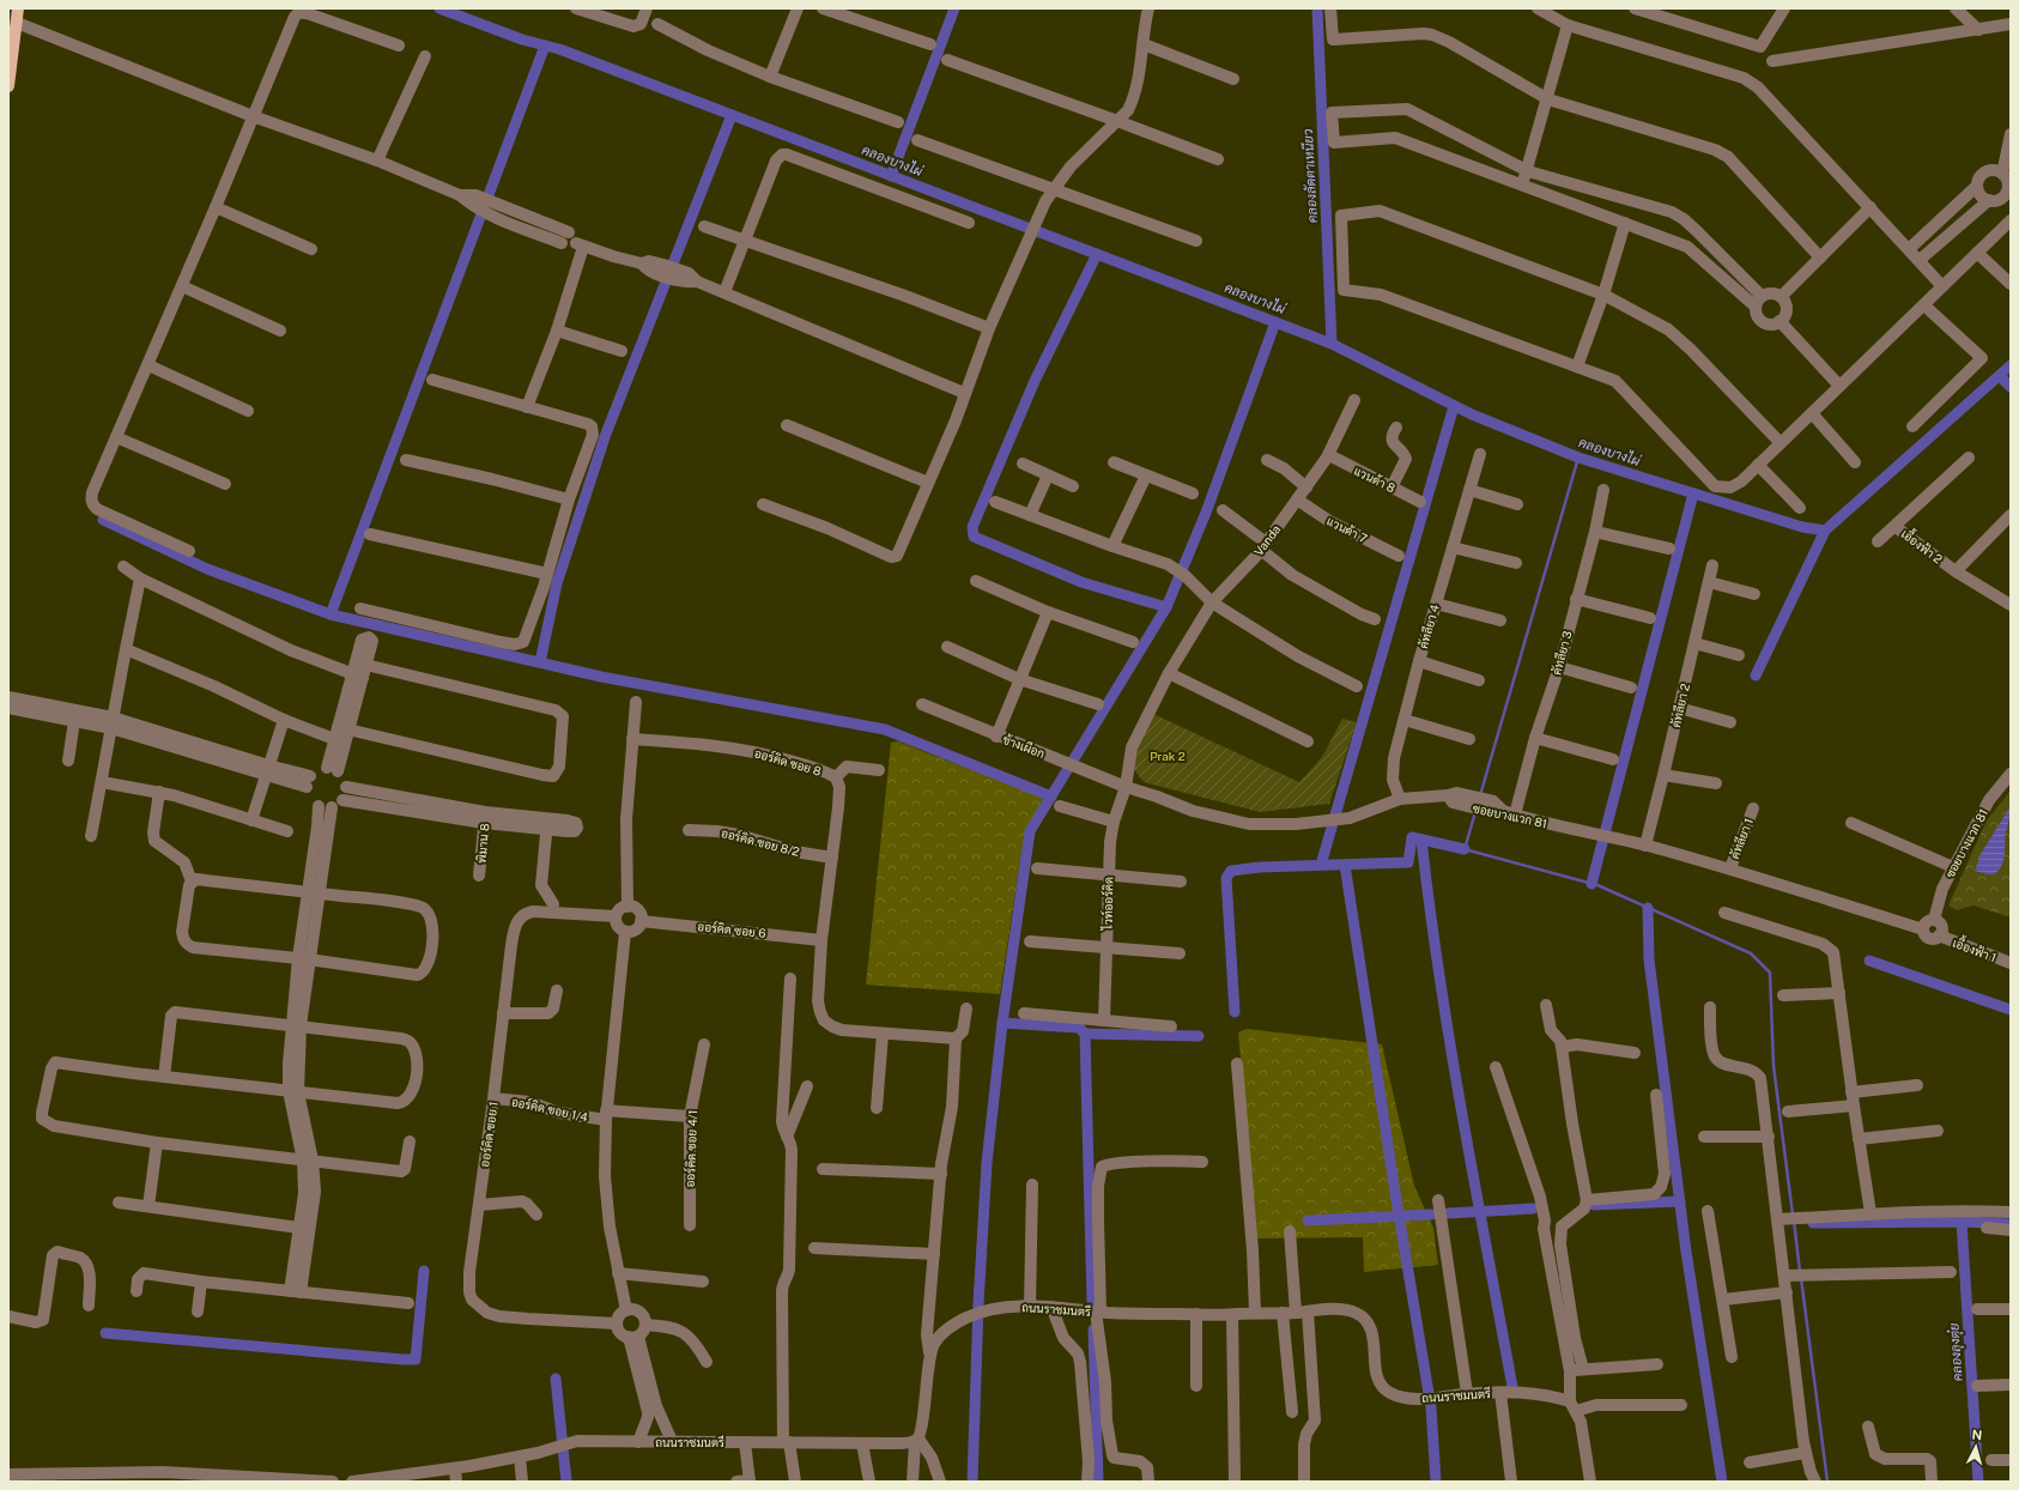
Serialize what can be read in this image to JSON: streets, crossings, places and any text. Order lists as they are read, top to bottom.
{
  "streets": {
    "street": [
      "แวนด้า 8",
      "แวนด้า 7",
      "Vanda",
      "เอื้องฟ้า 2",
      "คัทลียา 4",
      "คัทลียา 3",
      "คัทลียา 2",
      "ช้างเผือก",
      "ออร์คิด ซอย 8",
      "ซอยบางแวก 81",
      "คัทลียา 1",
      "ออร์คิด ซอย 8/2",
      "พิมาน 8",
      "ไวท์ออร์คิด",
      "ออร์คิด ซอย 6",
      "เอื้องฟ้า 1",
      "ออร์คิด ซอย 1/4",
      "ออร์คิด ซอย 1",
      "ออร์คิด ซอย 4/1",
      "ถนนราชมนตรี"
    ]
  },
  "crossings": [
    ["แวนด้า 8", "Vanda"],
    ["แวนด้า 7", "Vanda"],
    ["Vanda", "ช้างเผือก"],
    ["Vanda", "ซอยบางแวก 81"],
    ["Vanda", "ไวท์ออร์คิด"],
    ["คัทลียา 4", "ซอยบางแวก 81"],
    ["คัทลียา 3", "ซอยบางแวก 81"],
    ["คัทลียา 2", "ซอยบางแวก 81"],
    ["ช้างเผือก", "ซอยบางแวก 81"],
    ["ช้างเผือก", "ไวท์ออร์คิด"],
    ["ออร์คิด ซอย 8", "ออร์คิด ซอย 8/2"],
    ["ออร์คิด ซอย 8", "ออร์คิด ซอย 6"],
    ["ซอยบางแวก 81", "คัทลียา 1"],
    ["ซอยบางแวก 81", "ไวท์ออร์คิด"],
    ["ซอยบางแวก 81", "เอื้องฟ้า 1"],
    ["ออร์คิด ซอย 6", "ออร์คิด ซอย 1"],
    ["ออร์คิด ซอย 1/4", "ออร์คิด ซอย 1"],
    ["ออร์คิด ซอย 1/4", "ออร์คิด ซอย 4/1"]
  ],
  "water": ["คลองบางไผ่", "คลองลัดตาเหนียว", "คลองลุงตุ๋ย"],
  "parks": ["Prak 2"],
  "north": "top"
}
